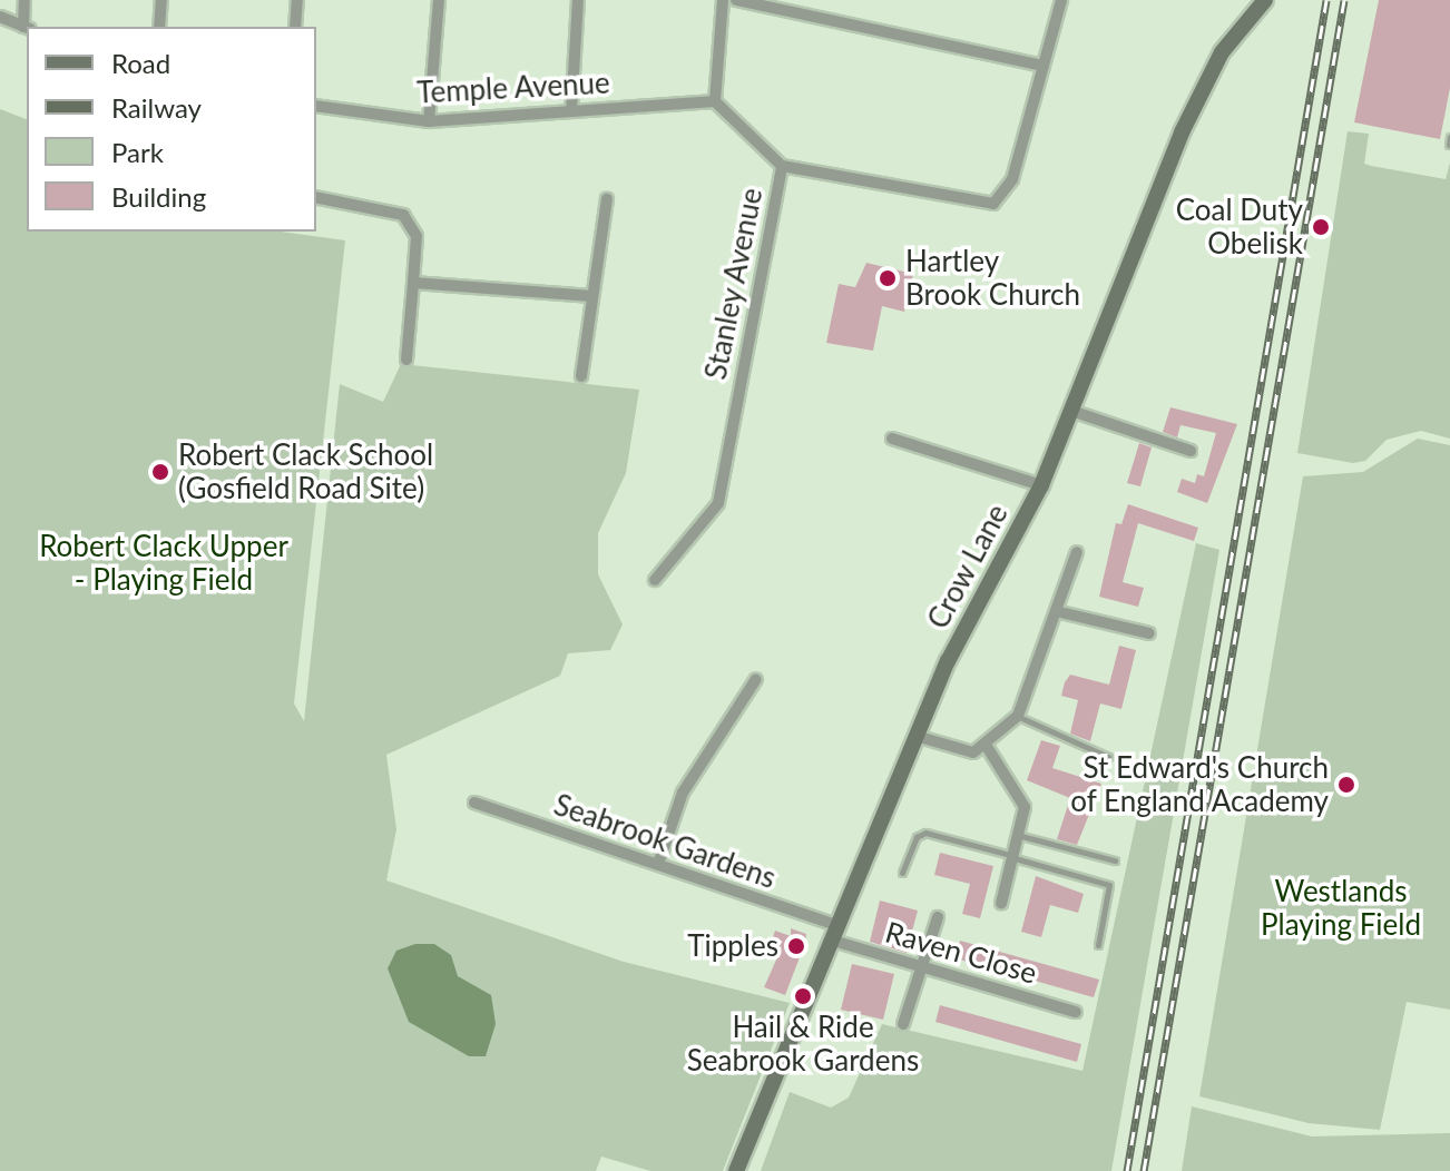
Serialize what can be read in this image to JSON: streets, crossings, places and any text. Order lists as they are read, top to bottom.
{
  "streets": {
    "street": [
      "Temple Avenue",
      "Stanley Avenue",
      "Crow Lane",
      "Seabrook Gardens",
      "Raven Close"
    ]
  },
  "crossings": [
    ["Temple Avenue", "Stanley Avenue"],
    ["Crow Lane", "Seabrook Gardens"],
    ["Crow Lane", "Raven Close"],
    ["Seabrook Gardens", "Raven Close"]
  ],
  "parks": ["Robert Clack Upper - Playing Field", "Westlands Playing Field"],
  "places": [
    "Coal Duty Obelisk",
    "Hartley Brook Church",
    "Robert Clack School (Gosfield Road Site)",
    "St Edward's Church of England Academy",
    "Tipples",
    "Hail & Ride Seabrook Gardens"
  ],
  "legend": [
    "Road",
    "Railway",
    "Park",
    "Building"
  ]
}
